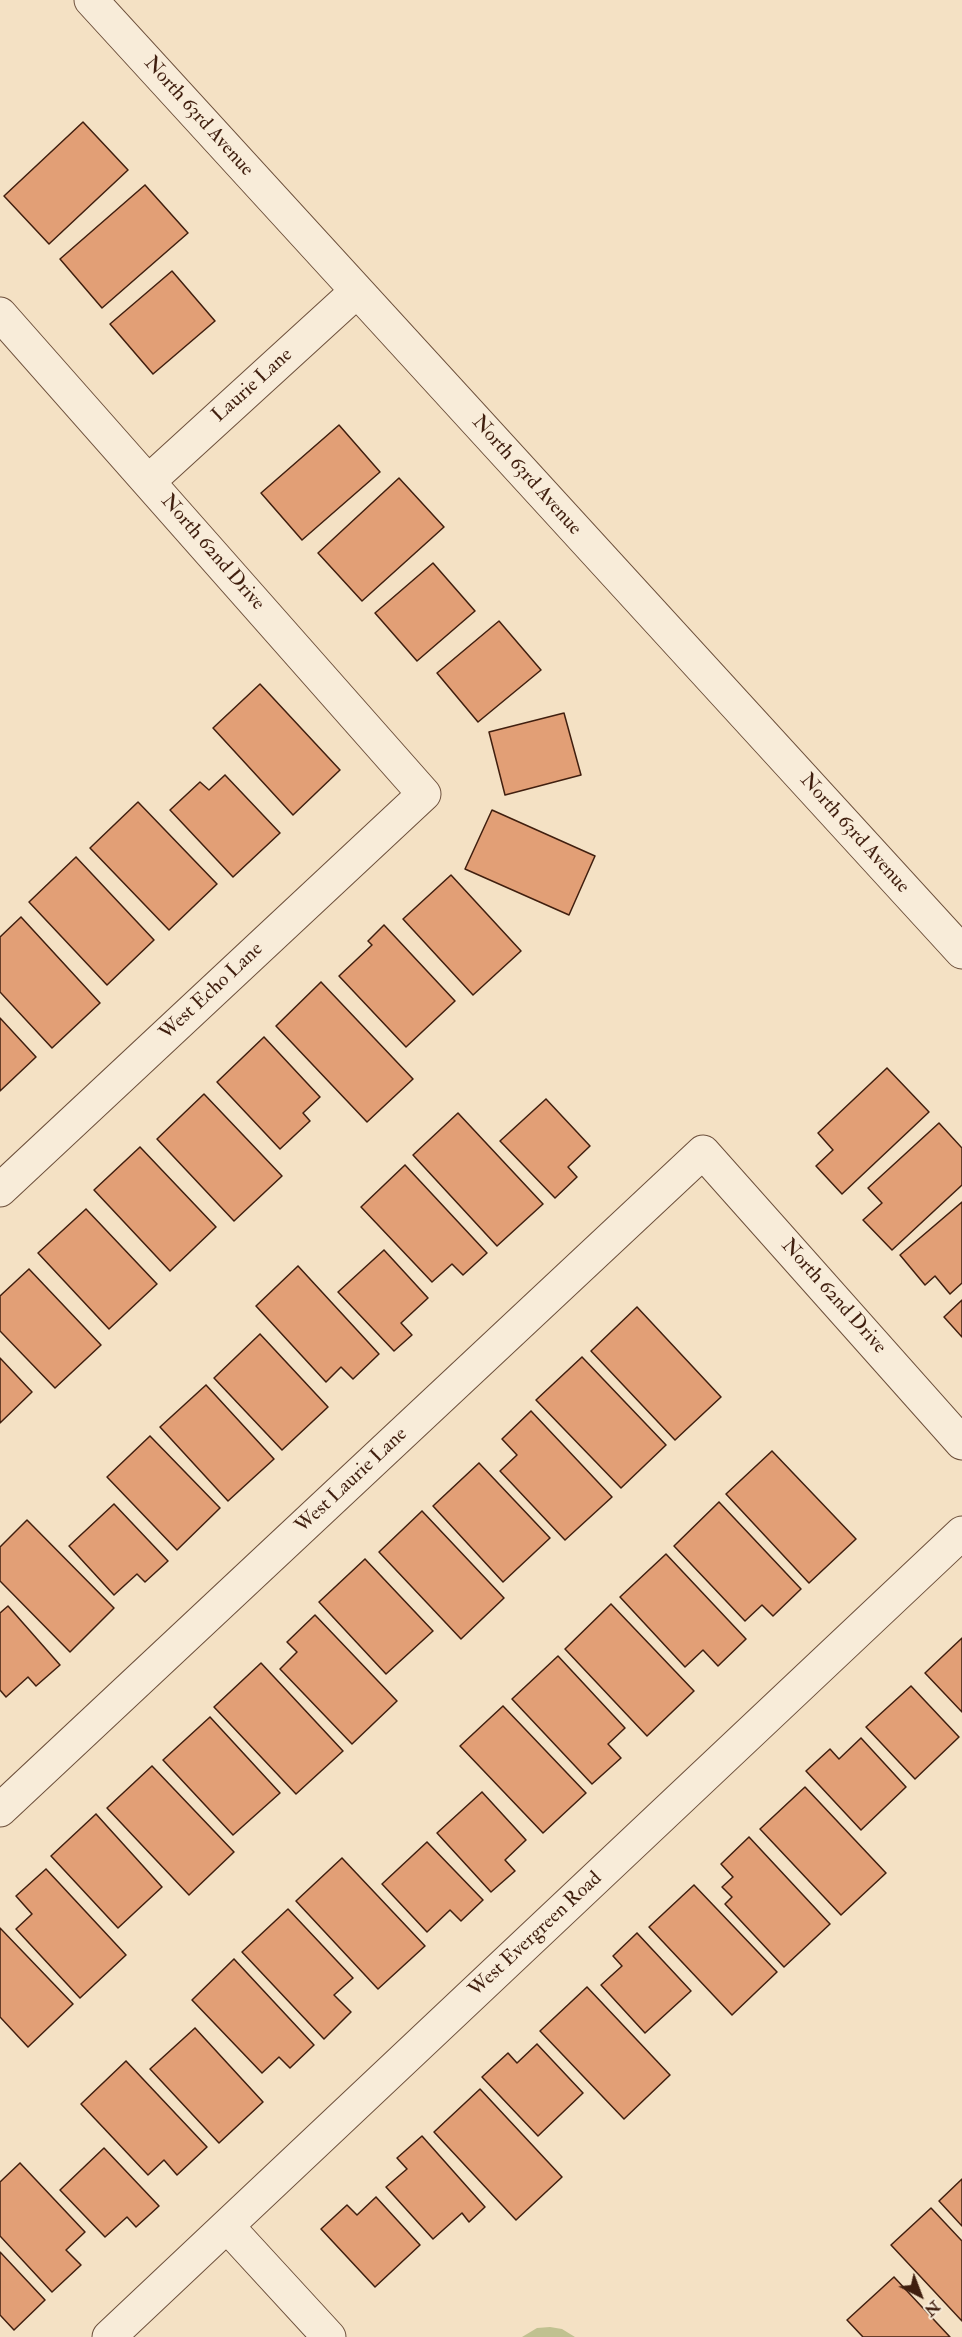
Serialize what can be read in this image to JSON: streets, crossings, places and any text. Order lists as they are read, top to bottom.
{
  "streets": {
    "street": [
      "North 63rd Avenue",
      "Laurie Lane",
      "North 62nd Drive",
      "West Echo Lane",
      "West Laurie Lane",
      "West Evergreen Road"
    ]
  },
  "crossings": [
    ["North 63rd Avenue", "Laurie Lane"],
    ["Laurie Lane", "North 62nd Drive"],
    ["North 62nd Drive", "West Echo Lane"],
    ["North 62nd Drive", "West Laurie Lane"]
  ],
  "north": "bottom right"
}
